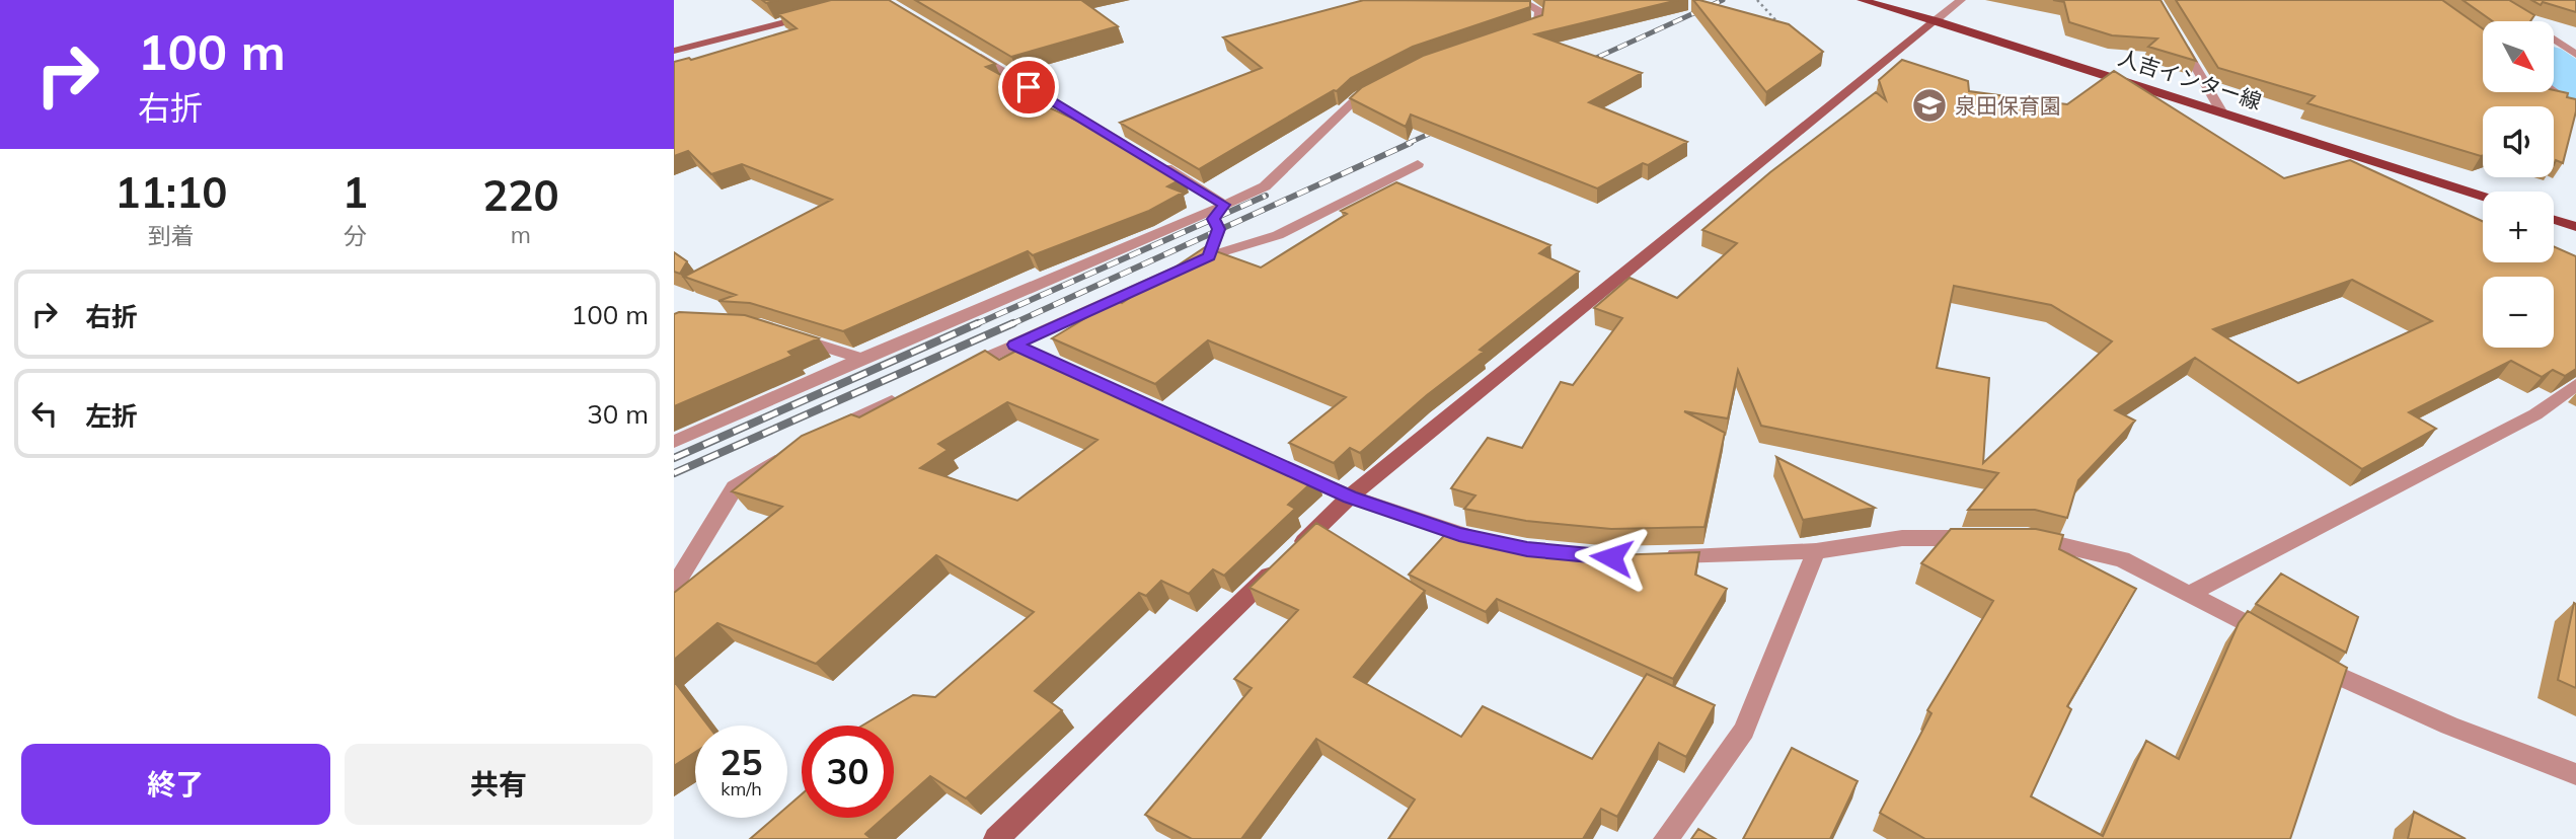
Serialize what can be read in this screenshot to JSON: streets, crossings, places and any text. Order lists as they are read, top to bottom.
{
  "streets": {
    "main road": ["人吉インター線"]
  },
  "places": {
    "school or university": ["泉田保育園"]
  },
  "north": "bottom right",
  "page": {
    "turn": ["100 m", "右折"],
    "map_buttons": ["+", "−"],
    "eta": [
      "11:10",
      "到着",
      "1",
      "分",
      "220",
      "m"
    ],
    "list": [
      {
        "name": "右折",
        "value": "100 m"
      },
      {
        "name": "左折",
        "value": "30 m"
      }
    ],
    "speed": "25 km/h",
    "limit": "30",
    "buttons": ["終了", "共有"]
  }
}
